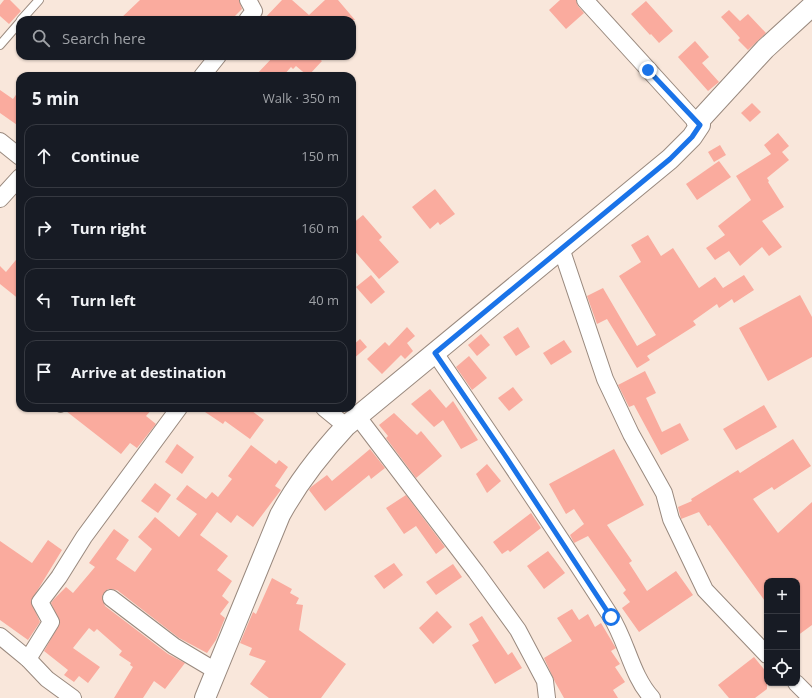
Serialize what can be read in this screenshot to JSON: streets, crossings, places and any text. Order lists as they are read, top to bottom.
{
  "page": {
    "search": "Search here",
    "heading": ["5 min", "Walk · 350 m"],
    "list": [
      ["Continue", "150 m"],
      ["Turn right", "160 m"],
      ["Turn left", "40 m"],
      "Arrive at destination"
    ],
    "map_buttons": ["+", "−"]
  }
}
